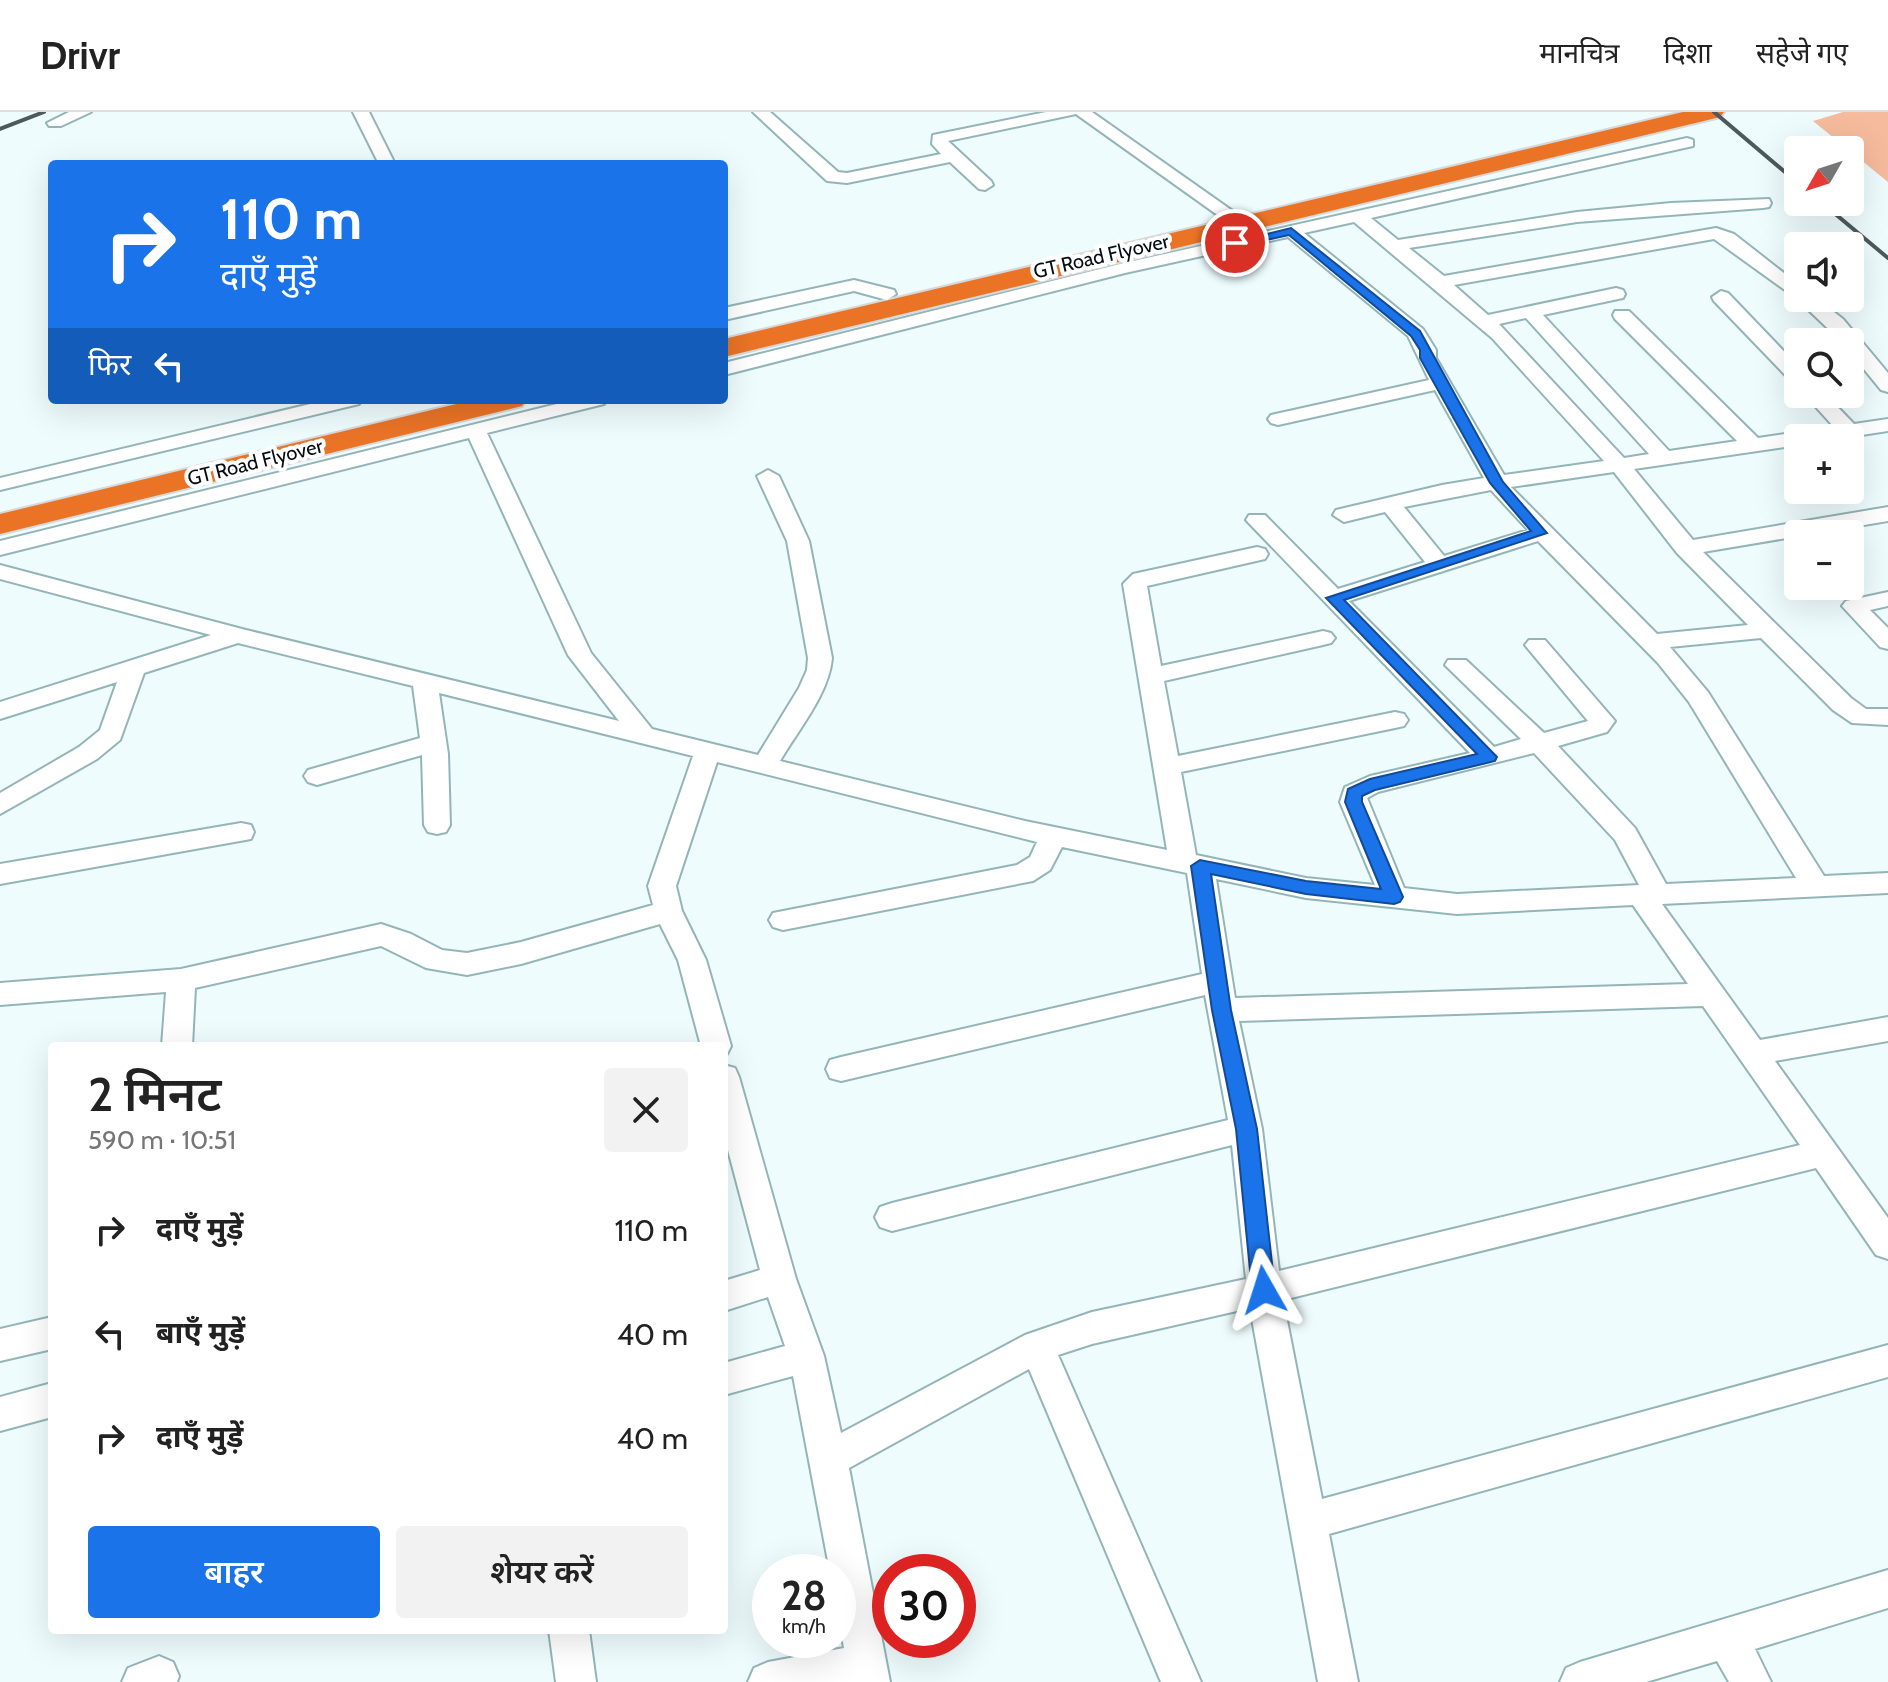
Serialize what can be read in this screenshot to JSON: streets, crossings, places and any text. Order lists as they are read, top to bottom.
{
  "streets": {
    "highway": ["GT Road Flyover"]
  },
  "north": "bottom left",
  "page": {
    "header": "Drivr",
    "nav": ["मानचित्र", "दिशा", "सहेजे गए"],
    "map_buttons": ["+", "−"],
    "turn": ["110 m", "दाएँ मुड़ें"],
    "then": "फिर",
    "heading": ["2 मिनट", "590 m · 10:51"],
    "list": [
      {
        "name": "दाएँ मुड़ें",
        "value": "110 m"
      },
      {
        "name": "बाएँ मुड़ें",
        "value": "40 m"
      },
      {
        "name": "दाएँ मुड़ें",
        "value": "40 m"
      }
    ],
    "buttons": ["बाहर", "शेयर करें"],
    "speed": "28 km/h",
    "limit": "30"
  }
}
